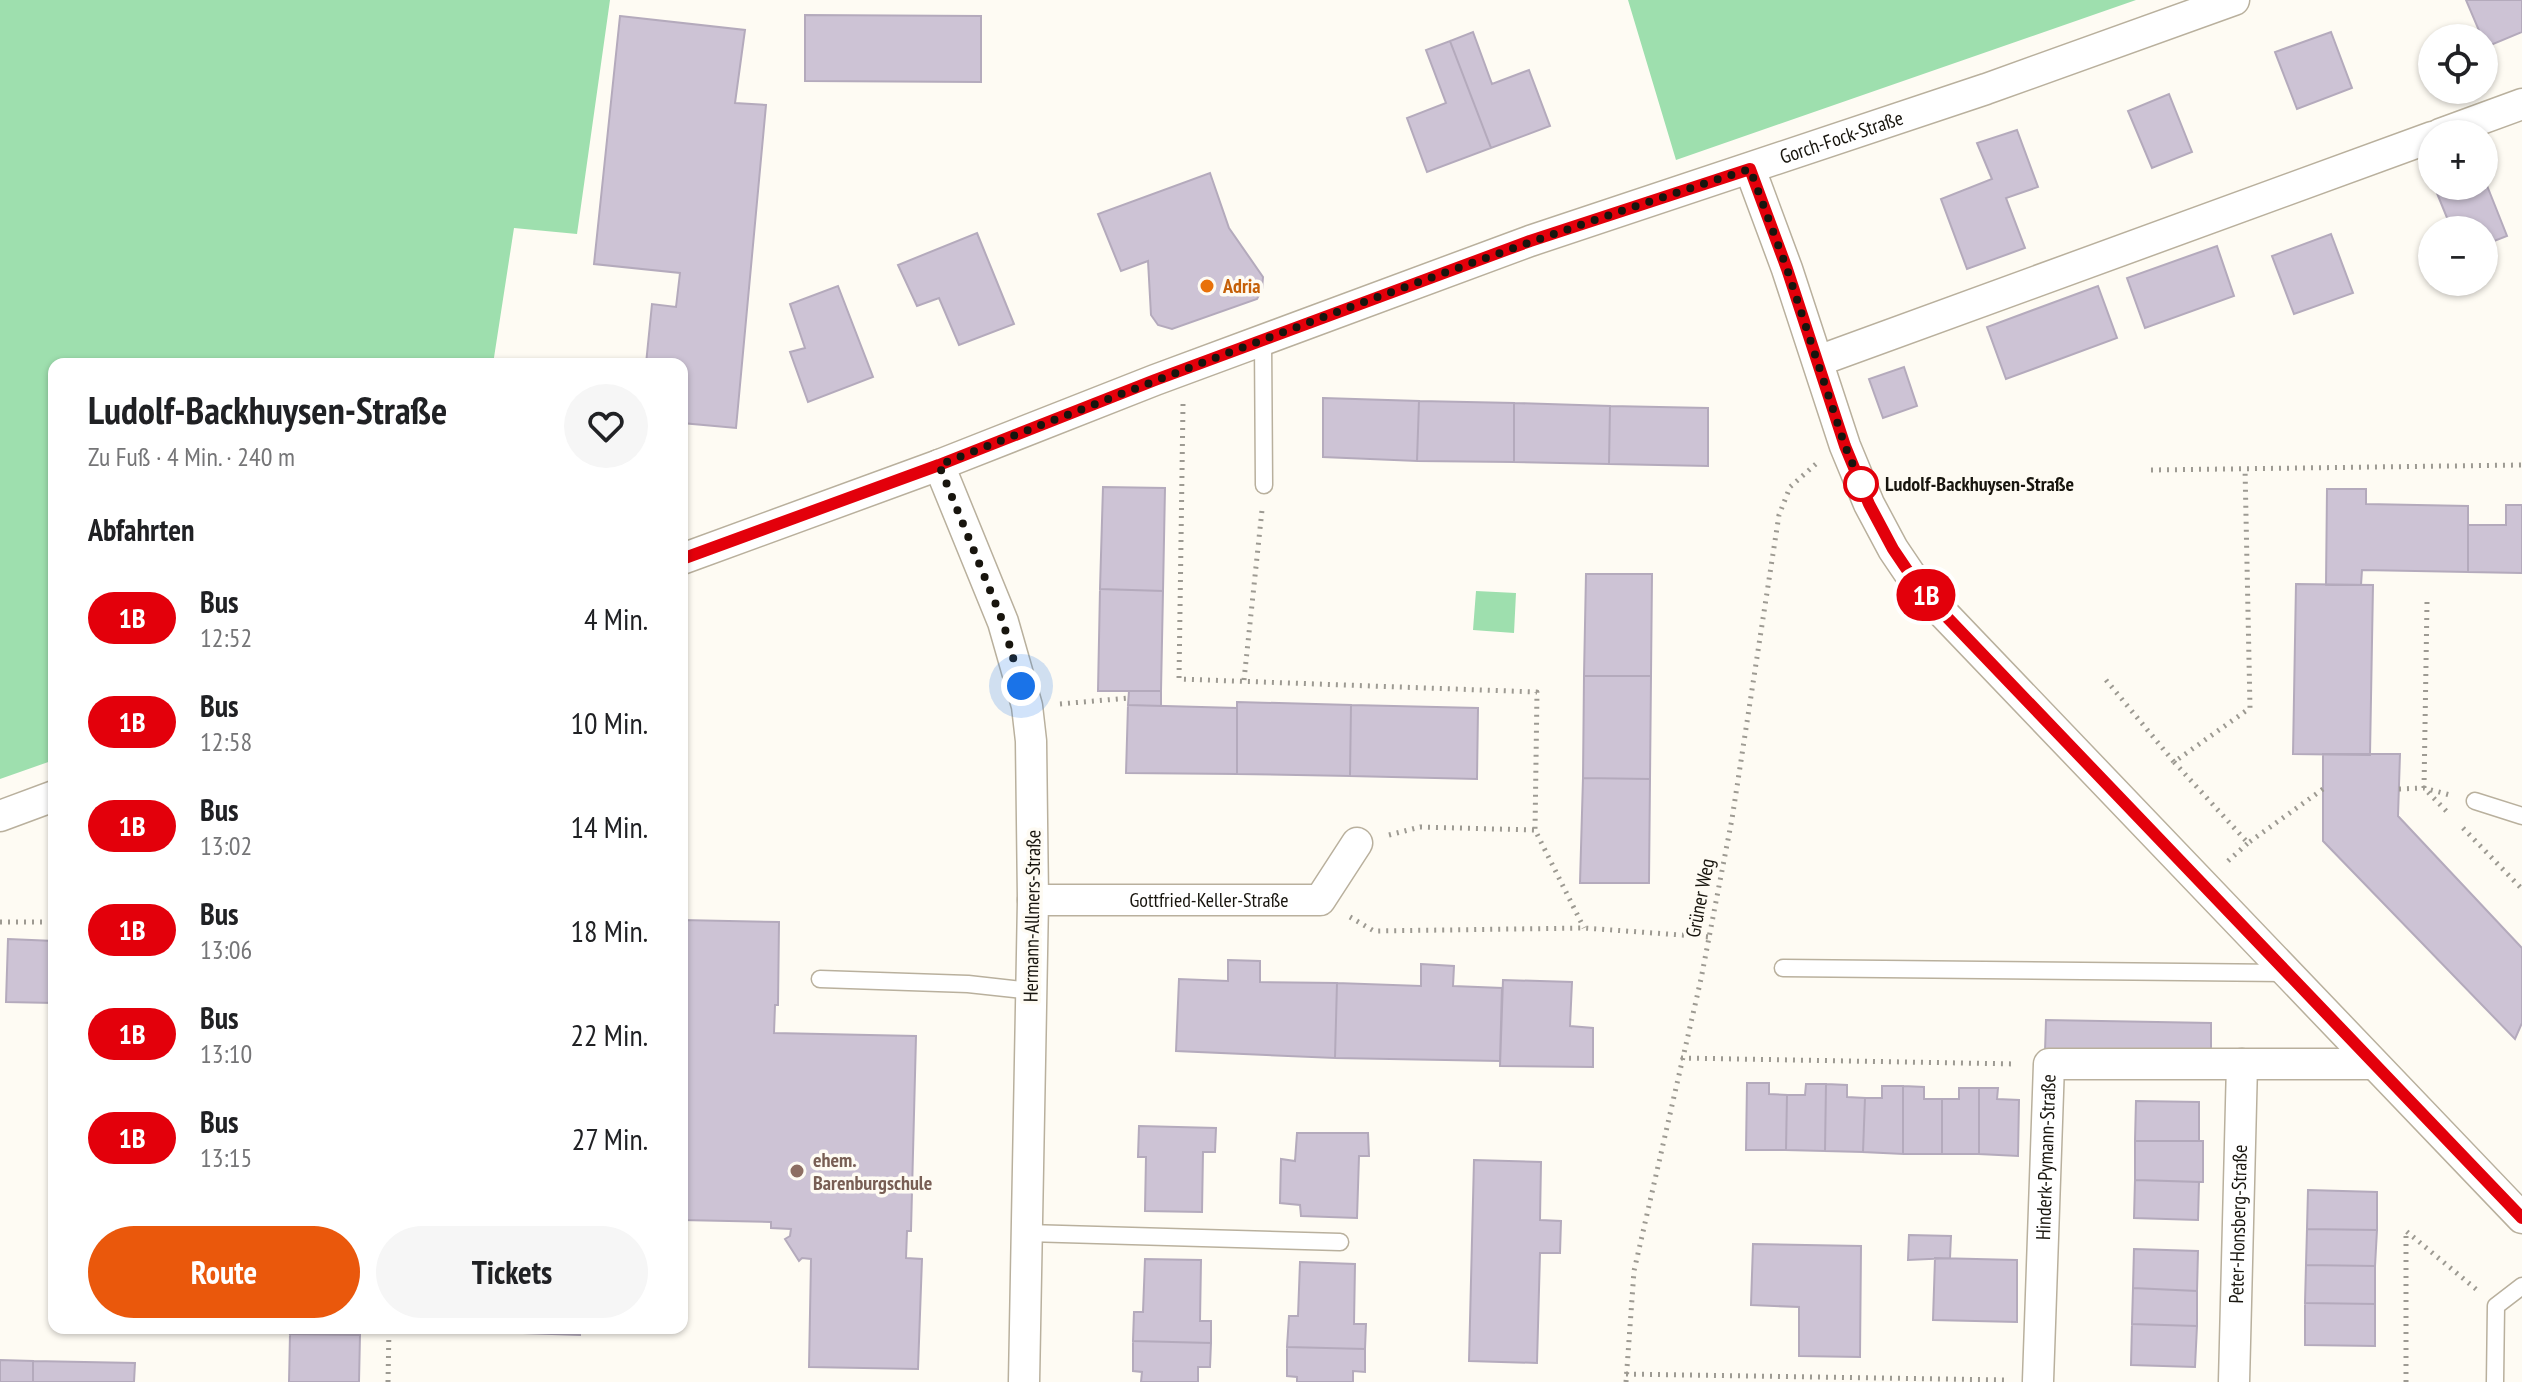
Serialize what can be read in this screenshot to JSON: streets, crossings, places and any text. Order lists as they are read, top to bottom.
{
  "streets": {
    "street": [
      "Gorch-Fock-Straße",
      "Gottfried-Keller-Straße",
      "Hermann-Allmers-Straße",
      "Hinderk-Pymann-Straße",
      "Peter-Honsberg-Straße"
    ],
    "path": ["Grüner Weg"]
  },
  "crossings": [
    ["Gorch-Fock-Straße", "Hermann-Allmers-Straße"],
    ["Gottfried-Keller-Straße", "Hermann-Allmers-Straße"],
    ["Hinderk-Pymann-Straße", "Peter-Honsberg-Straße"]
  ],
  "places": ["Adria", "Ludolf-Backhuysen-Straße", "ehem. Barenburgschule"],
  "lines": ["bus line 1B"],
  "page": {
    "on_map": "1B",
    "map_buttons": ["+", "−"],
    "heading": [
      ["Ludolf-Backhuysen-Straße", "Zu Fuß · 4 Min. · 240 m"],
      "Abfahrten"
    ],
    "list": [
      {
        "mark": "1B",
        "name": "Bus",
        "note": "12:52",
        "value": "4 Min."
      },
      {
        "mark": "1B",
        "name": "Bus",
        "note": "12:58",
        "value": "10 Min."
      },
      {
        "mark": "1B",
        "name": "Bus",
        "note": "13:02",
        "value": "14 Min."
      },
      {
        "mark": "1B",
        "name": "Bus",
        "note": "13:06",
        "value": "18 Min."
      },
      {
        "mark": "1B",
        "name": "Bus",
        "note": "13:10",
        "value": "22 Min."
      },
      {
        "mark": "1B",
        "name": "Bus",
        "note": "13:15",
        "value": "27 Min."
      }
    ],
    "buttons": ["Route", "Tickets"]
  }
}
